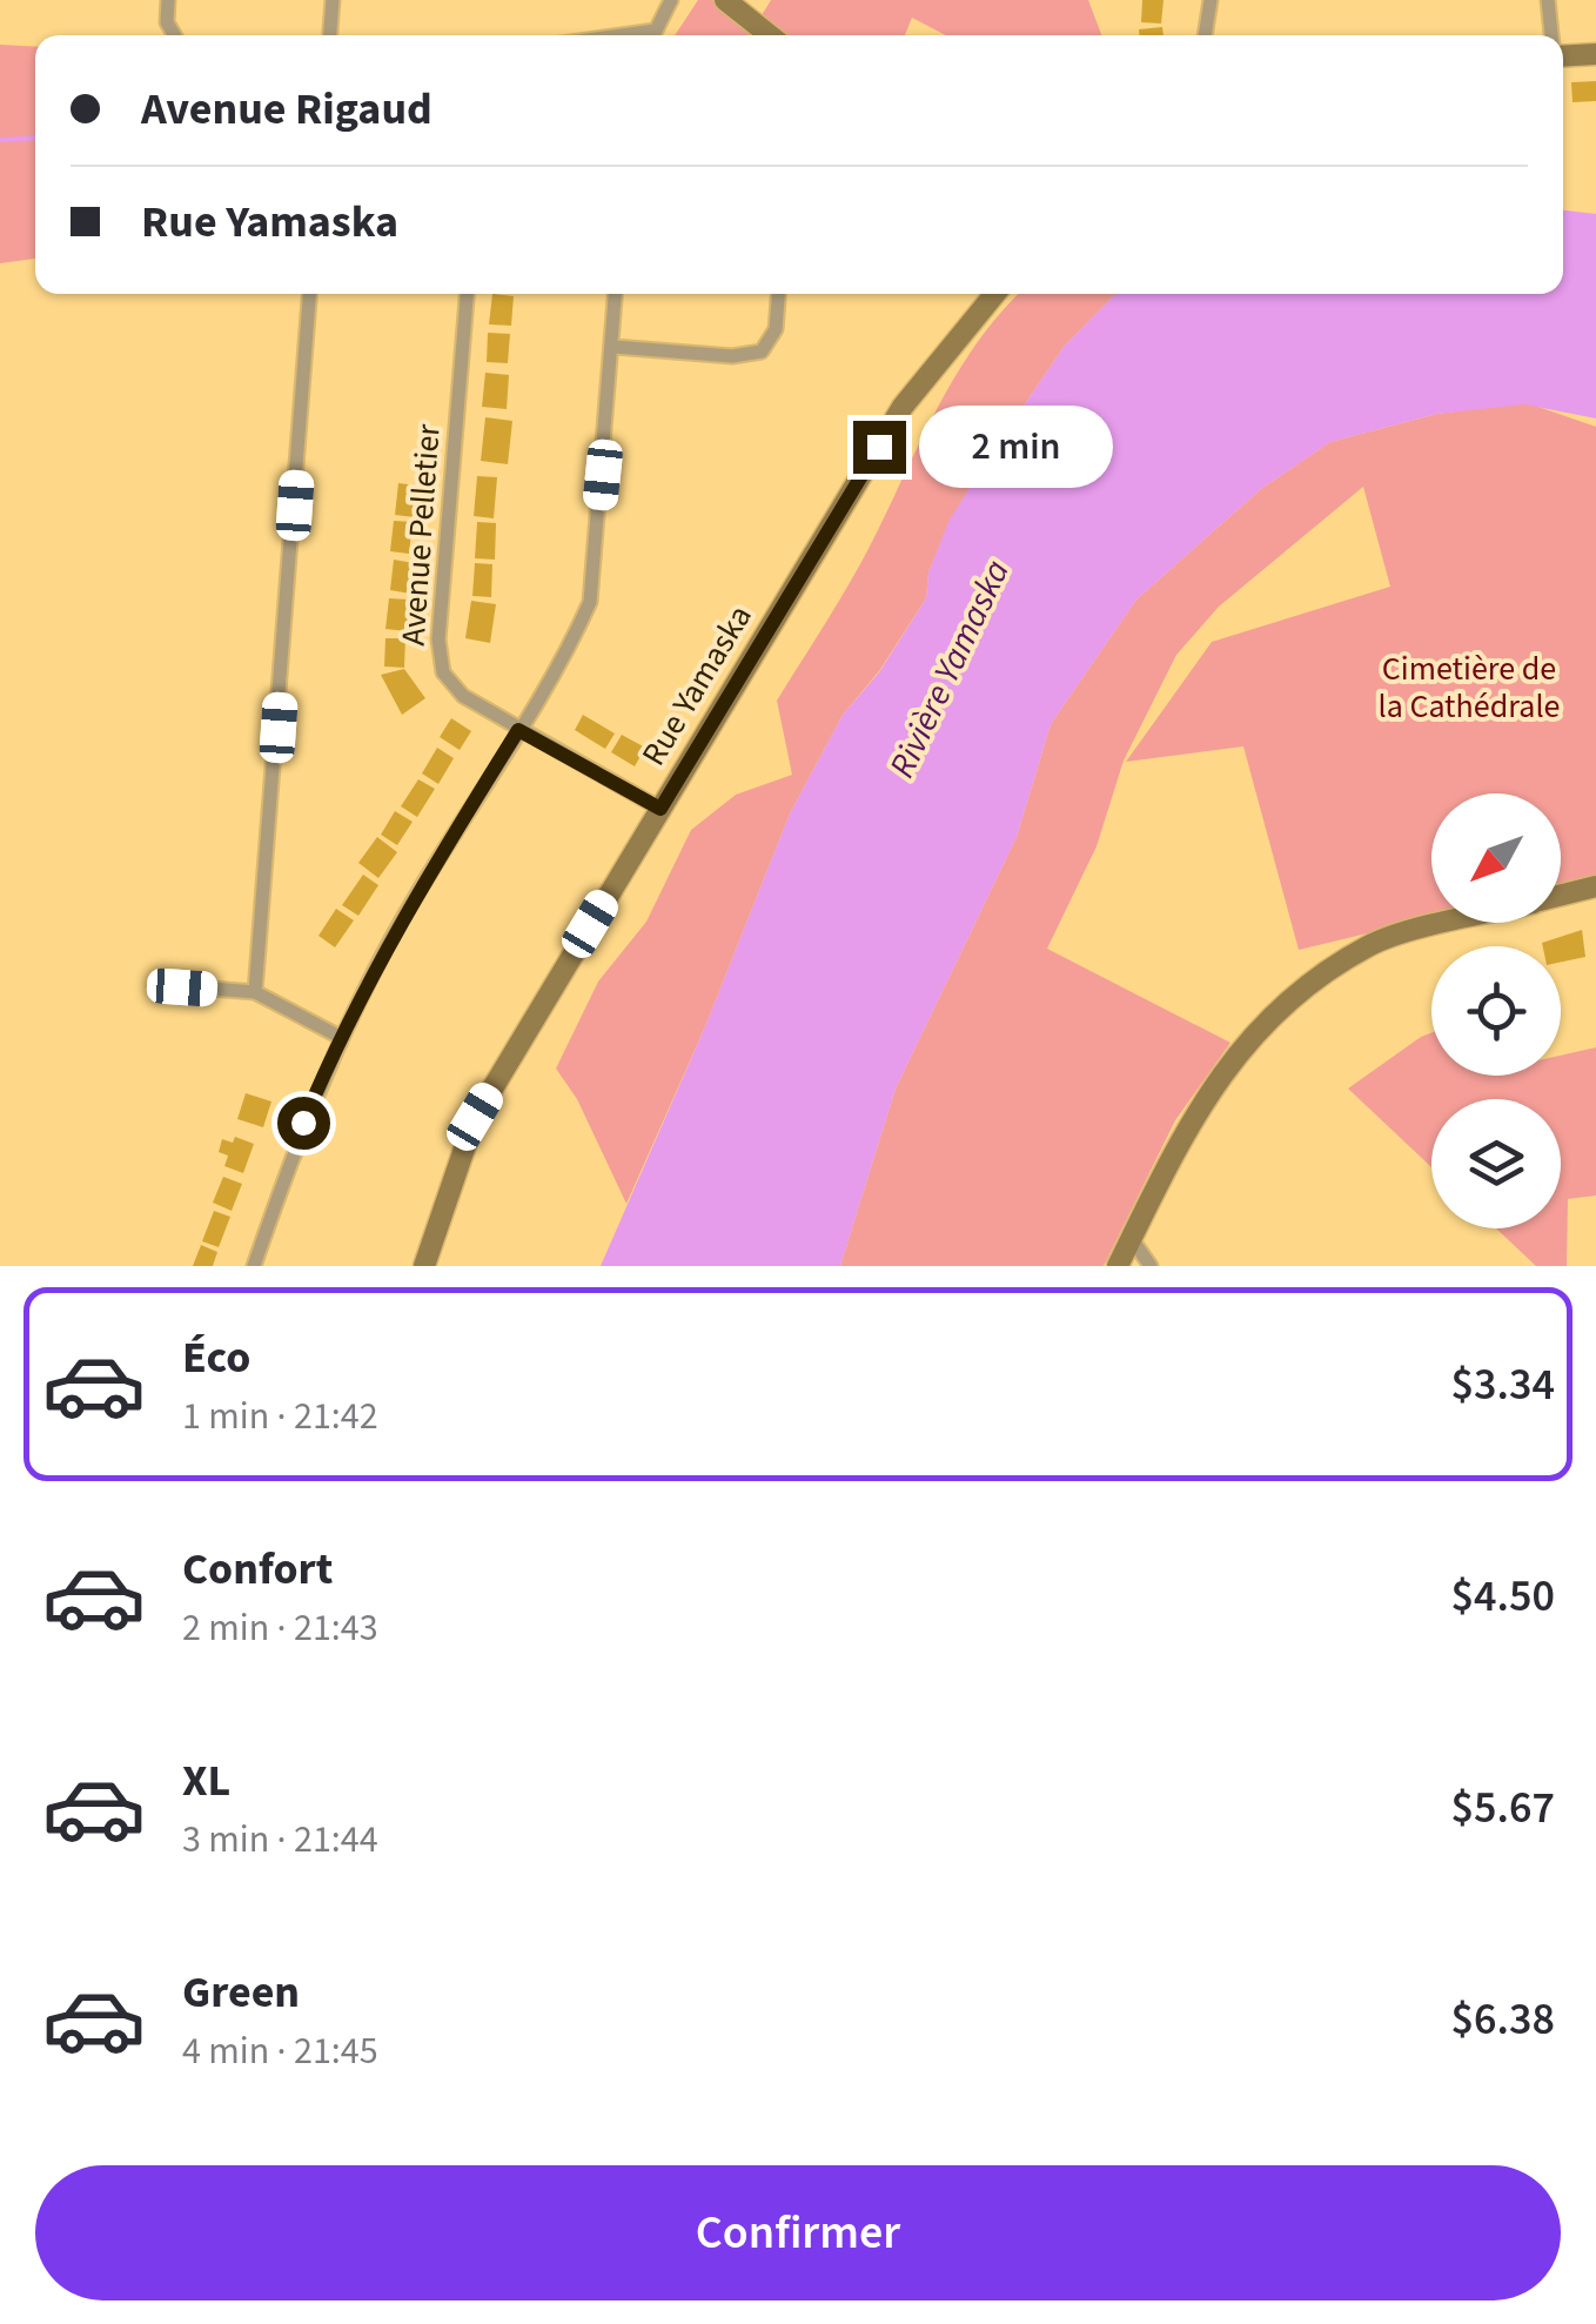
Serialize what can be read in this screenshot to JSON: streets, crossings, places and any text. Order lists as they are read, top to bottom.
{
  "streets": {
    "street": ["Avenue Pelletier", "Rue Yamaska"]
  },
  "crossings": [
    ["Avenue Pelletier", "Rue Yamaska"]
  ],
  "water": ["Rivière Yamaska"],
  "parks": ["Cimetière de la Cathédrale"],
  "north": "bottom left",
  "page": {
    "banner": ["Avenue Rigaud", "Rue Yamaska"],
    "bubble": "2 min",
    "list": [
      {
        "name": "Éco",
        "note": "1 min · 21:42",
        "value": "$3.34"
      },
      {
        "name": "Confort",
        "note": "2 min · 21:43",
        "value": "$4.50"
      },
      {
        "name": "XL",
        "note": "3 min · 21:44",
        "value": "$5.67"
      },
      {
        "name": "Green",
        "note": "4 min · 21:45",
        "value": "$6.38"
      }
    ],
    "buttons": "Confirmer"
  }
}
